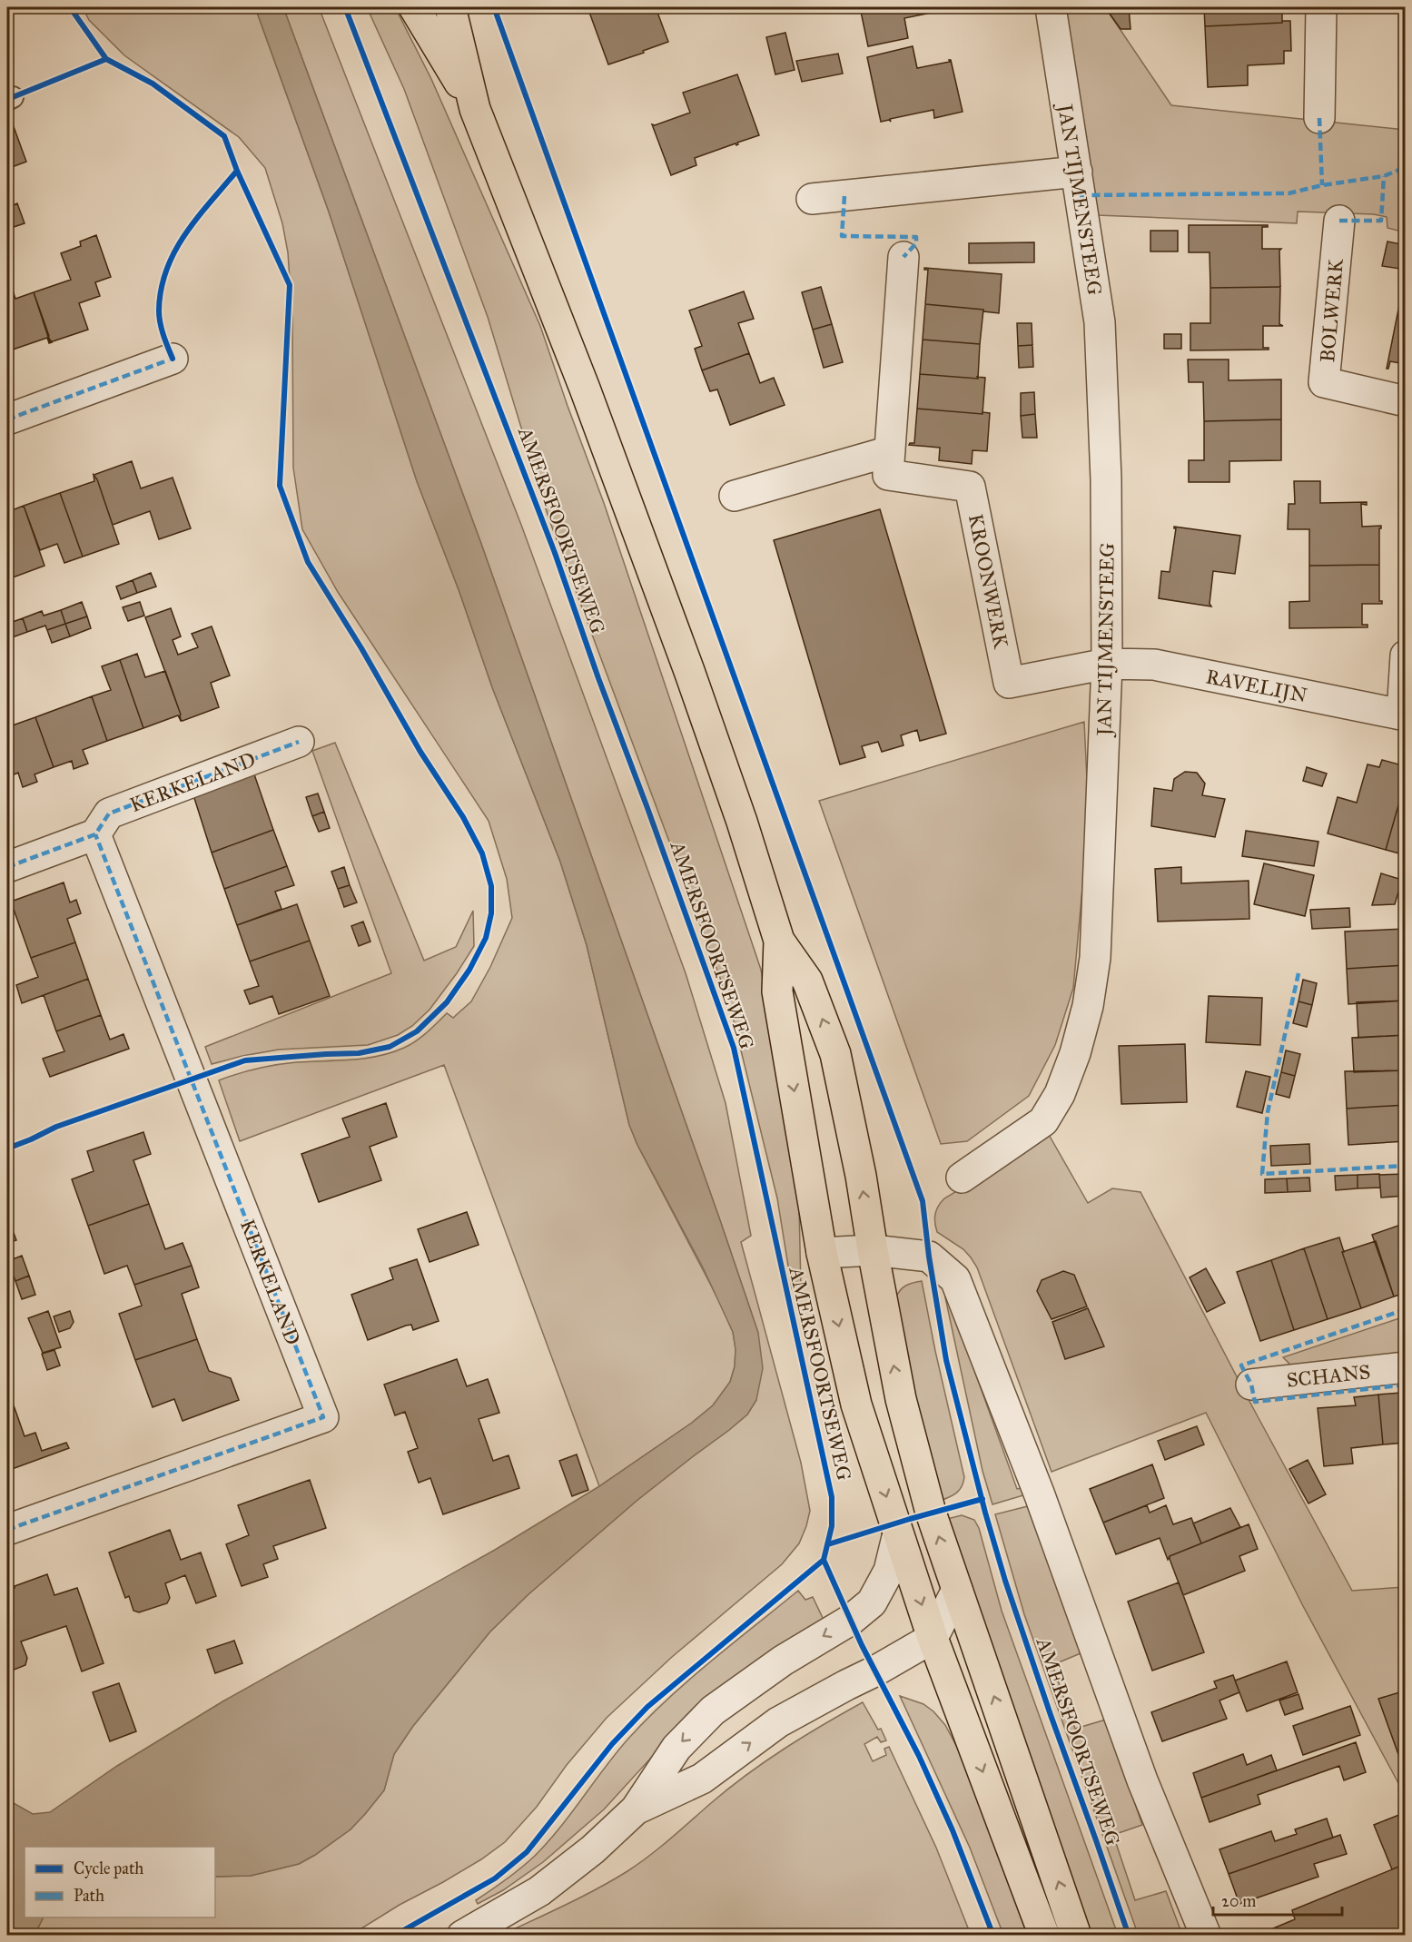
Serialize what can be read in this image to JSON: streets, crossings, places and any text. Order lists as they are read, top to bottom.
{
  "streets": {
    "main road": ["AMERSFOORTSEWEG"],
    "street": [
      "JAN TIJMENSTEEG",
      "BOLWERK",
      "KROONWERK",
      "RAVELIJN",
      "KERKELAND",
      "SCHANS"
    ]
  },
  "crossings": [
    ["JAN TIJMENSTEEG", "KROONWERK"],
    ["JAN TIJMENSTEEG", "RAVELIJN"],
    ["KROONWERK", "RAVELIJN"]
  ],
  "legend": ["Cycle path", "Path"],
  "scale_bar": "20 m"
}
